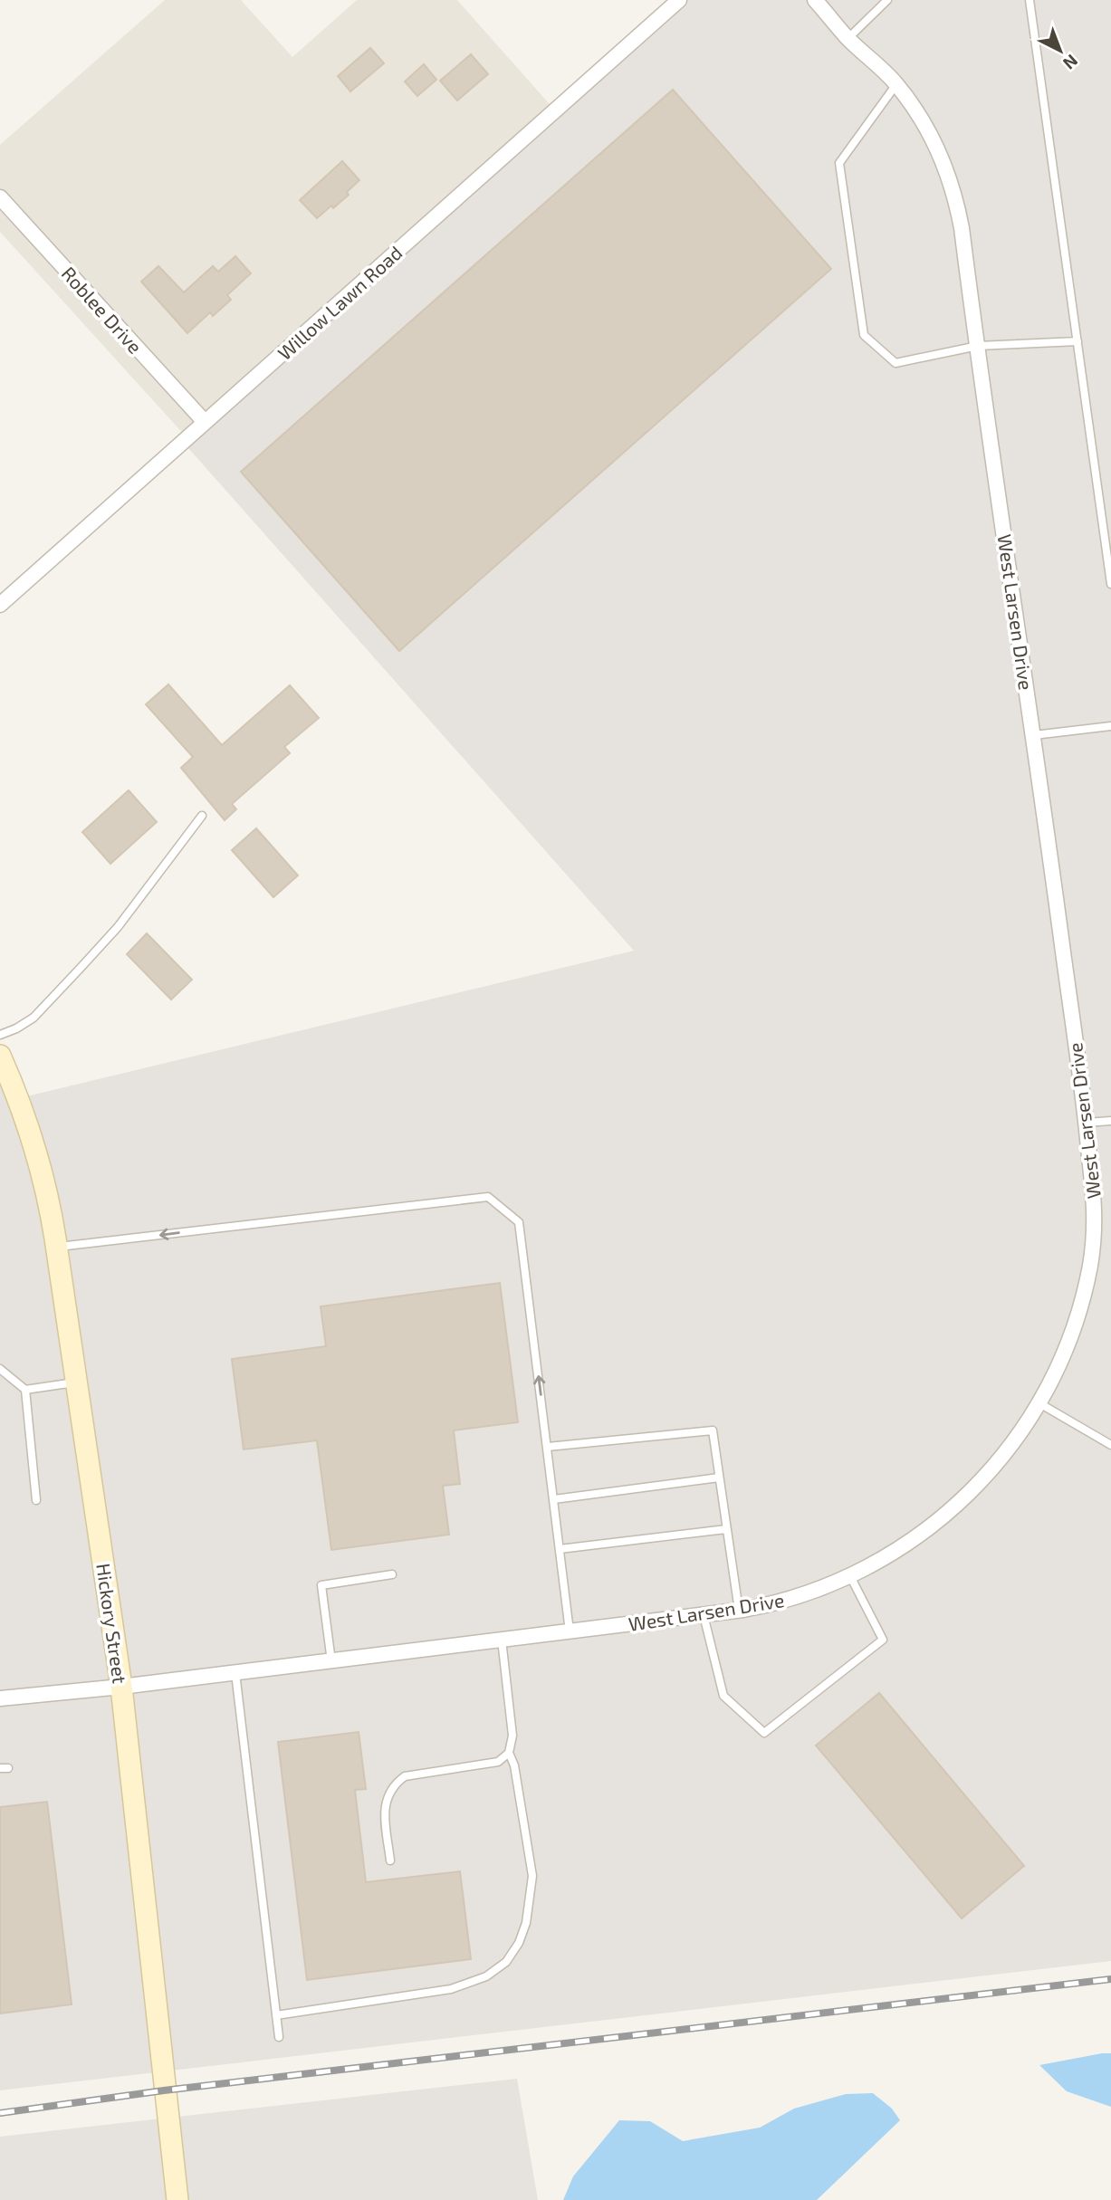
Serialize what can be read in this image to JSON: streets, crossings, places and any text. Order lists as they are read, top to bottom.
{
  "streets": {
    "street": [
      "Willow Lawn Road",
      "Roblee Drive",
      "West Larsen Drive",
      "Hickory Street"
    ]
  },
  "crossings": [
    ["Willow Lawn Road", "Roblee Drive"],
    ["West Larsen Drive", "Hickory Street"]
  ],
  "north": "bottom right"
}
